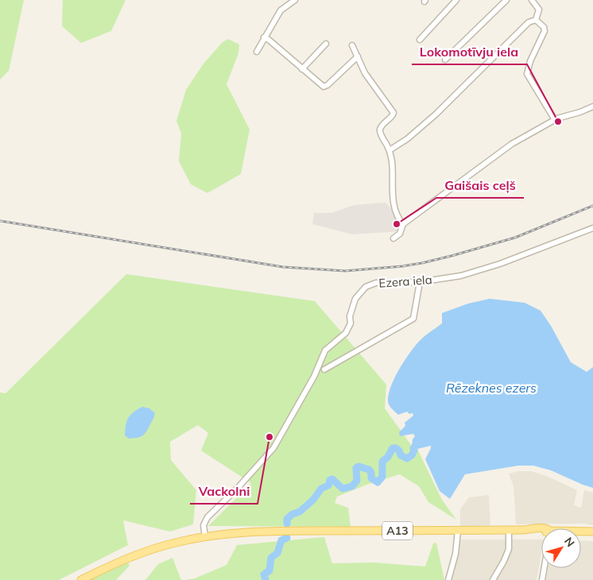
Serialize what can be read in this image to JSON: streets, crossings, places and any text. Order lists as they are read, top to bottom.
{
  "streets": {
    "main road": ["A13"],
    "street": ["Ezera iela"]
  },
  "crossings": [
    ["Ezera iela", "A13"]
  ],
  "water": ["Rēzeknes ezers"],
  "places": ["Lokomotīvju iela", "Gaišais ceļš", "Vackolni"],
  "north": "top right"
}
